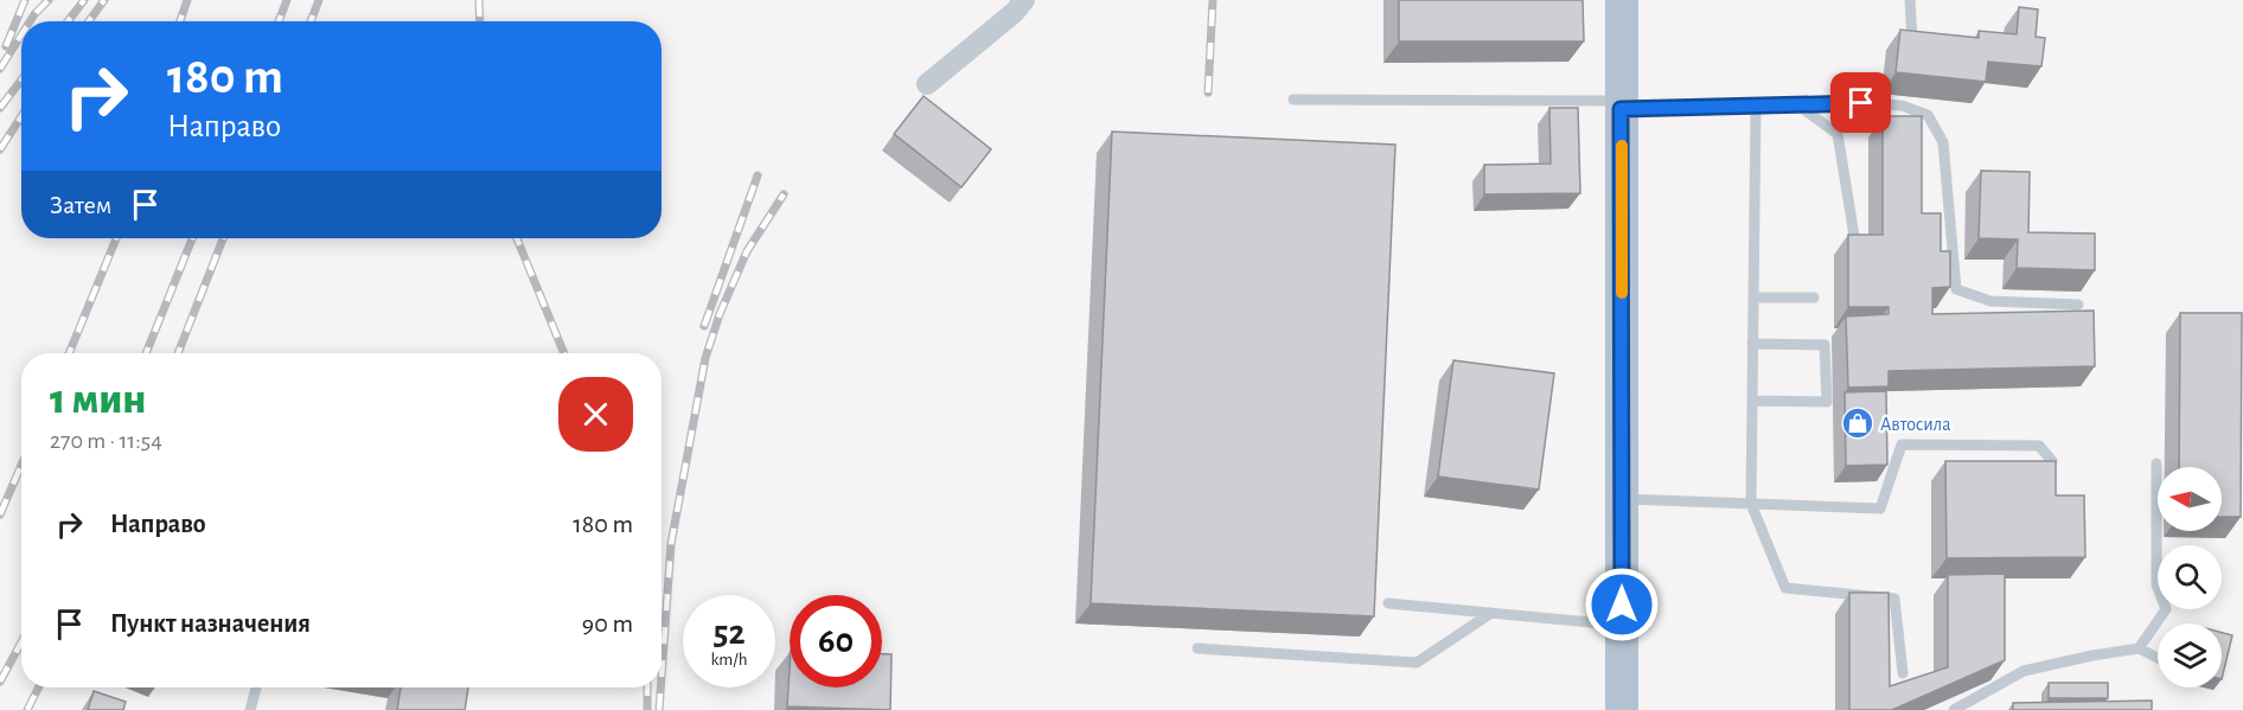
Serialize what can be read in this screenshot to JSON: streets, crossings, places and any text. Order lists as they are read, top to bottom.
{
  "places": {
    "shop": ["Автосила"]
  },
  "north": "left",
  "page": {
    "turn": ["180 m", "Направо"],
    "then": "Затем",
    "heading": ["1 мин", "270 m · 11:54"],
    "list": [
      {
        "name": "Направо",
        "value": "180 m"
      },
      {
        "name": "Пункт назначения",
        "value": "90 m"
      }
    ],
    "speed": "52 km/h",
    "limit": "60"
  }
}
